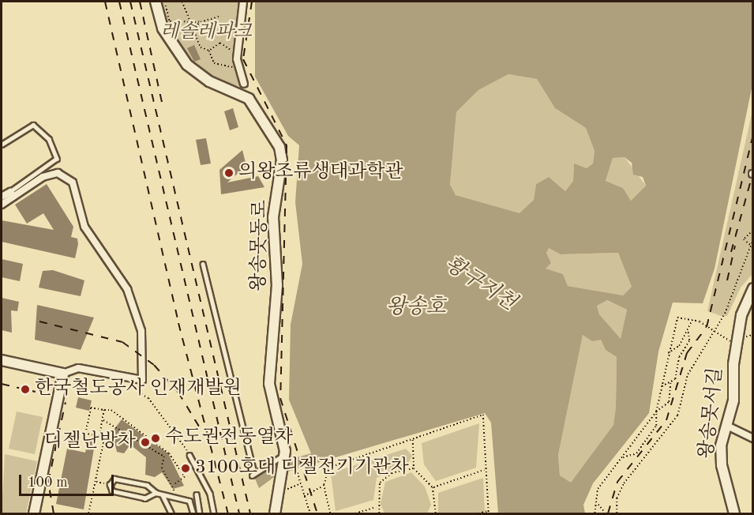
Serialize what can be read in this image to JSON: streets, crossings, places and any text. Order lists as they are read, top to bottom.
{
  "streets": {
    "street": ["왕송못동로", "왕송못서길"]
  },
  "water": ["황구지천", "왕송호"],
  "parks": ["레솔레파크"],
  "places": [
    "의왕조류생태과학관",
    "한국철도공사 인재개발원",
    "수도권전동열차",
    "디젤난방차",
    "3100호대 디젤전기기관차"
  ],
  "scale_bar": "100 m"
}
